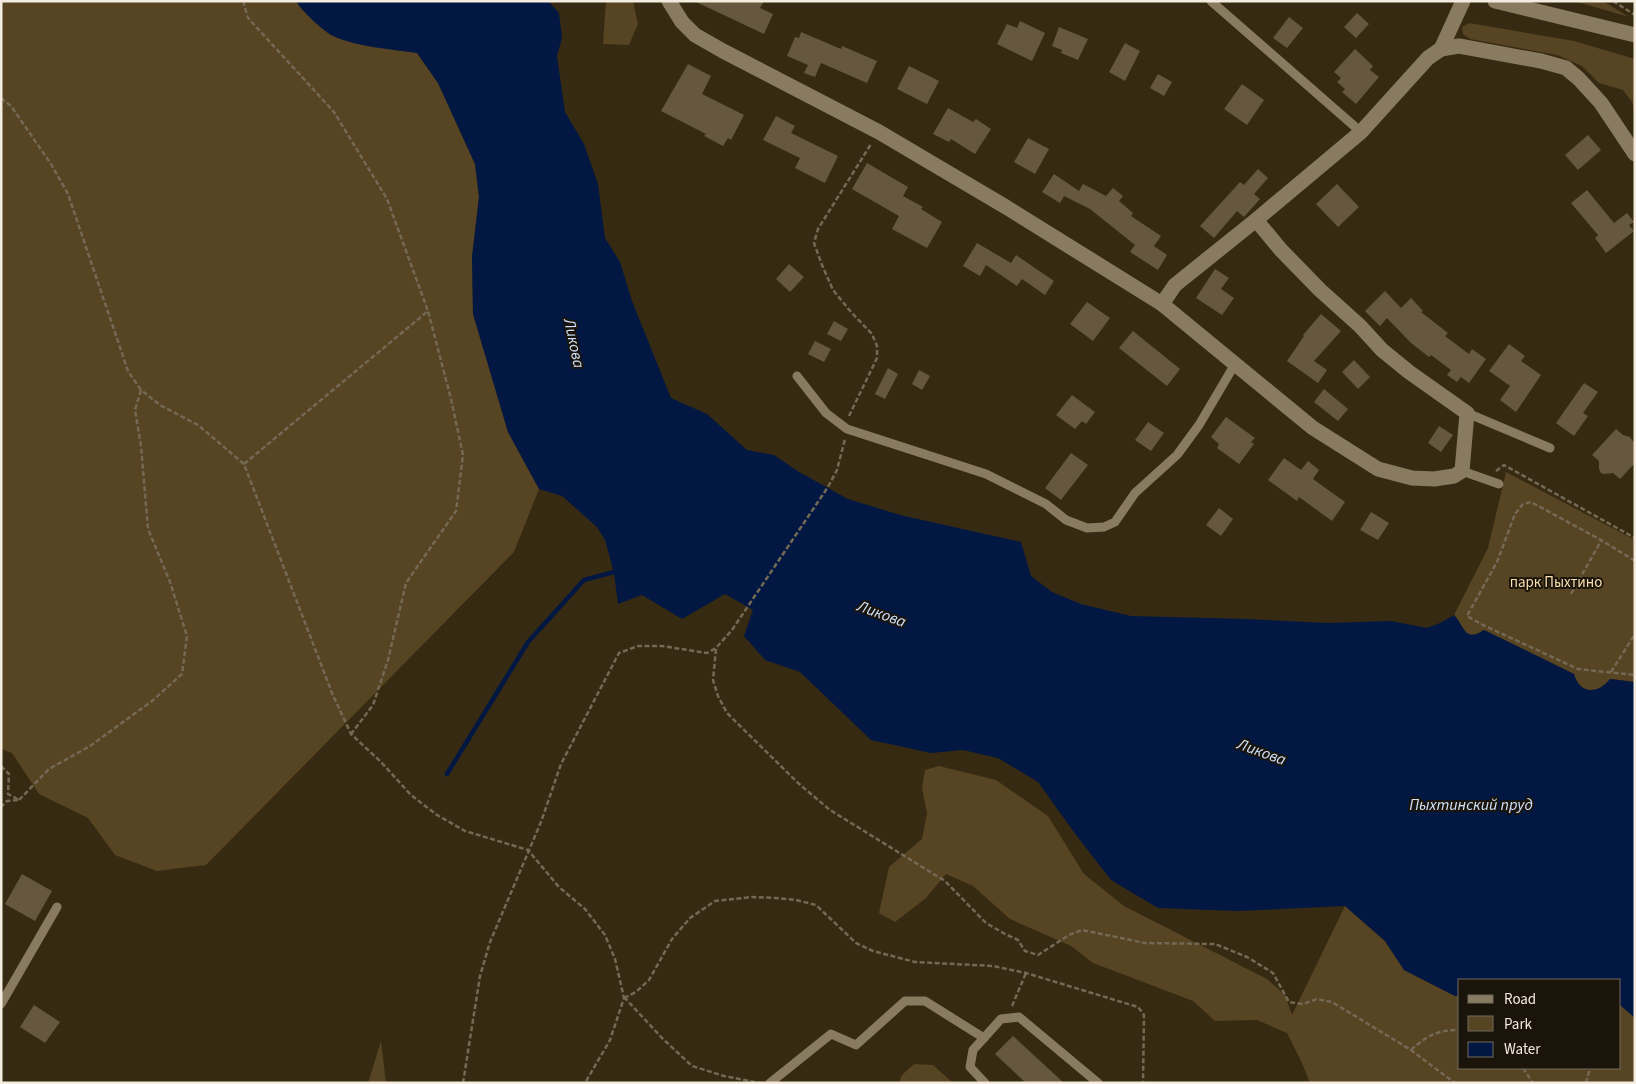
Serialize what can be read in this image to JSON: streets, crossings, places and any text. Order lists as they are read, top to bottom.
{
  "water": ["Ликова", "Пыхтинский пруд"],
  "parks": ["парк Пыхтино"],
  "legend": ["Road", "Park", "Water"]
}
